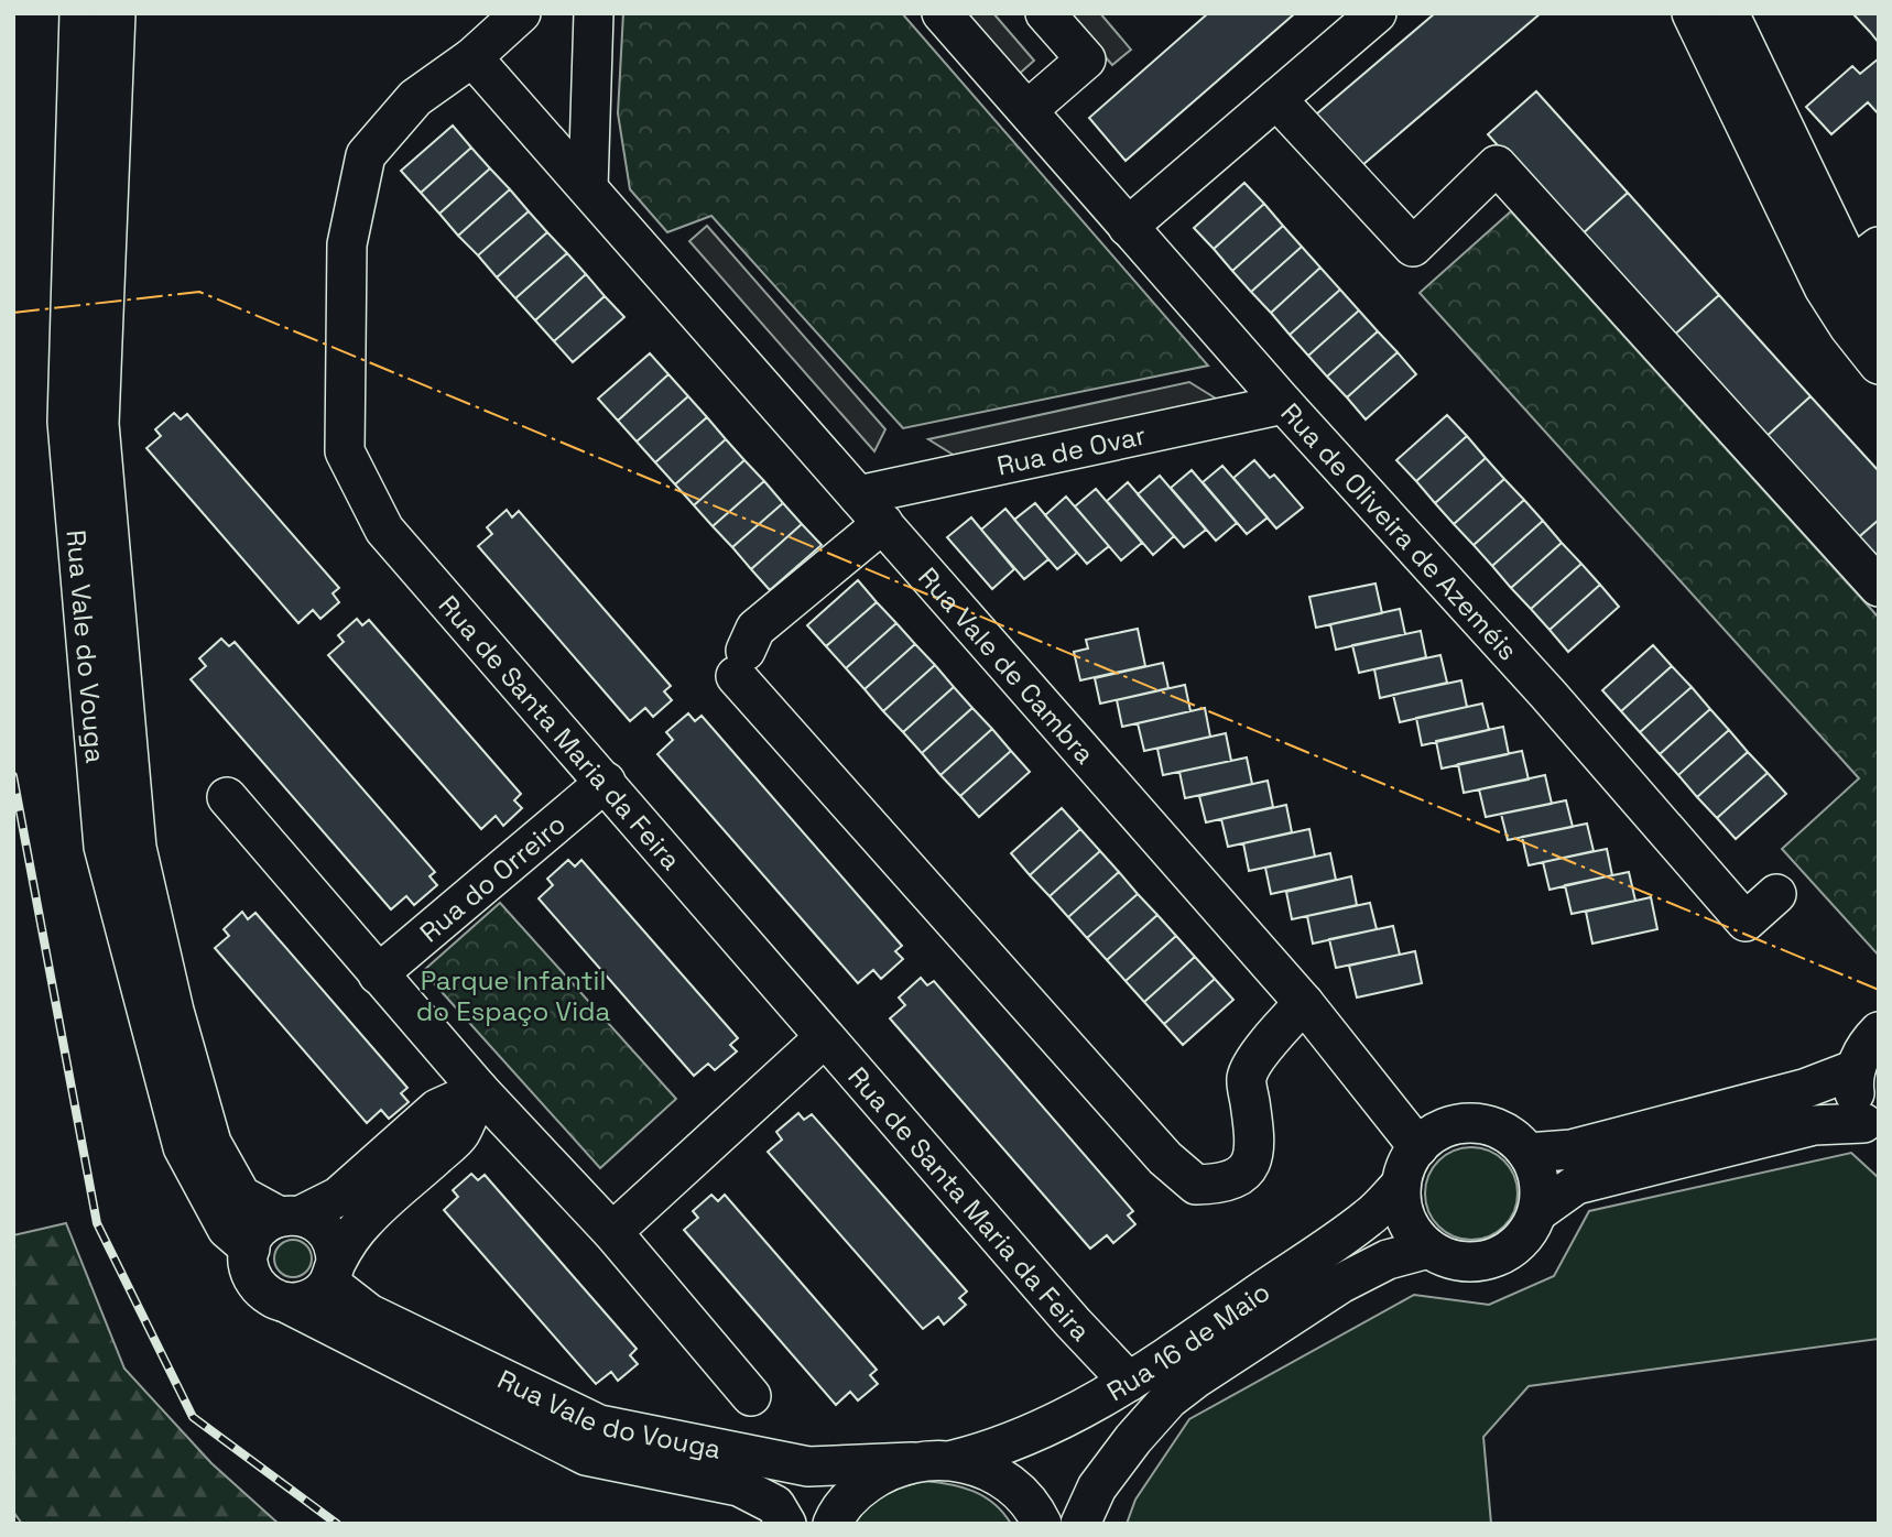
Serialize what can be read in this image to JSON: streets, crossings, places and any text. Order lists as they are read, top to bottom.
{
  "streets": {
    "street": [
      "Rua de Ovar",
      "Rua de Oliveira de Azeméis",
      "Rua Vale do Vouga",
      "Rua Vale de Cambra",
      "Rua de Santa Maria da Feira",
      "Rua do Orreiro",
      "Rua 16 de Maio"
    ]
  },
  "crossings": [
    ["Rua de Ovar", "Rua de Oliveira de Azeméis"],
    ["Rua de Ovar", "Rua Vale de Cambra"],
    ["Rua Vale do Vouga", "Rua 16 de Maio"],
    ["Rua Vale de Cambra", "Rua de Santa Maria da Feira"],
    ["Rua Vale de Cambra", "Rua 16 de Maio"],
    ["Rua de Santa Maria da Feira", "Rua do Orreiro"],
    ["Rua de Santa Maria da Feira", "Rua 16 de Maio"]
  ],
  "parks": ["Parque Infantil do Espaço Vida"]
}
